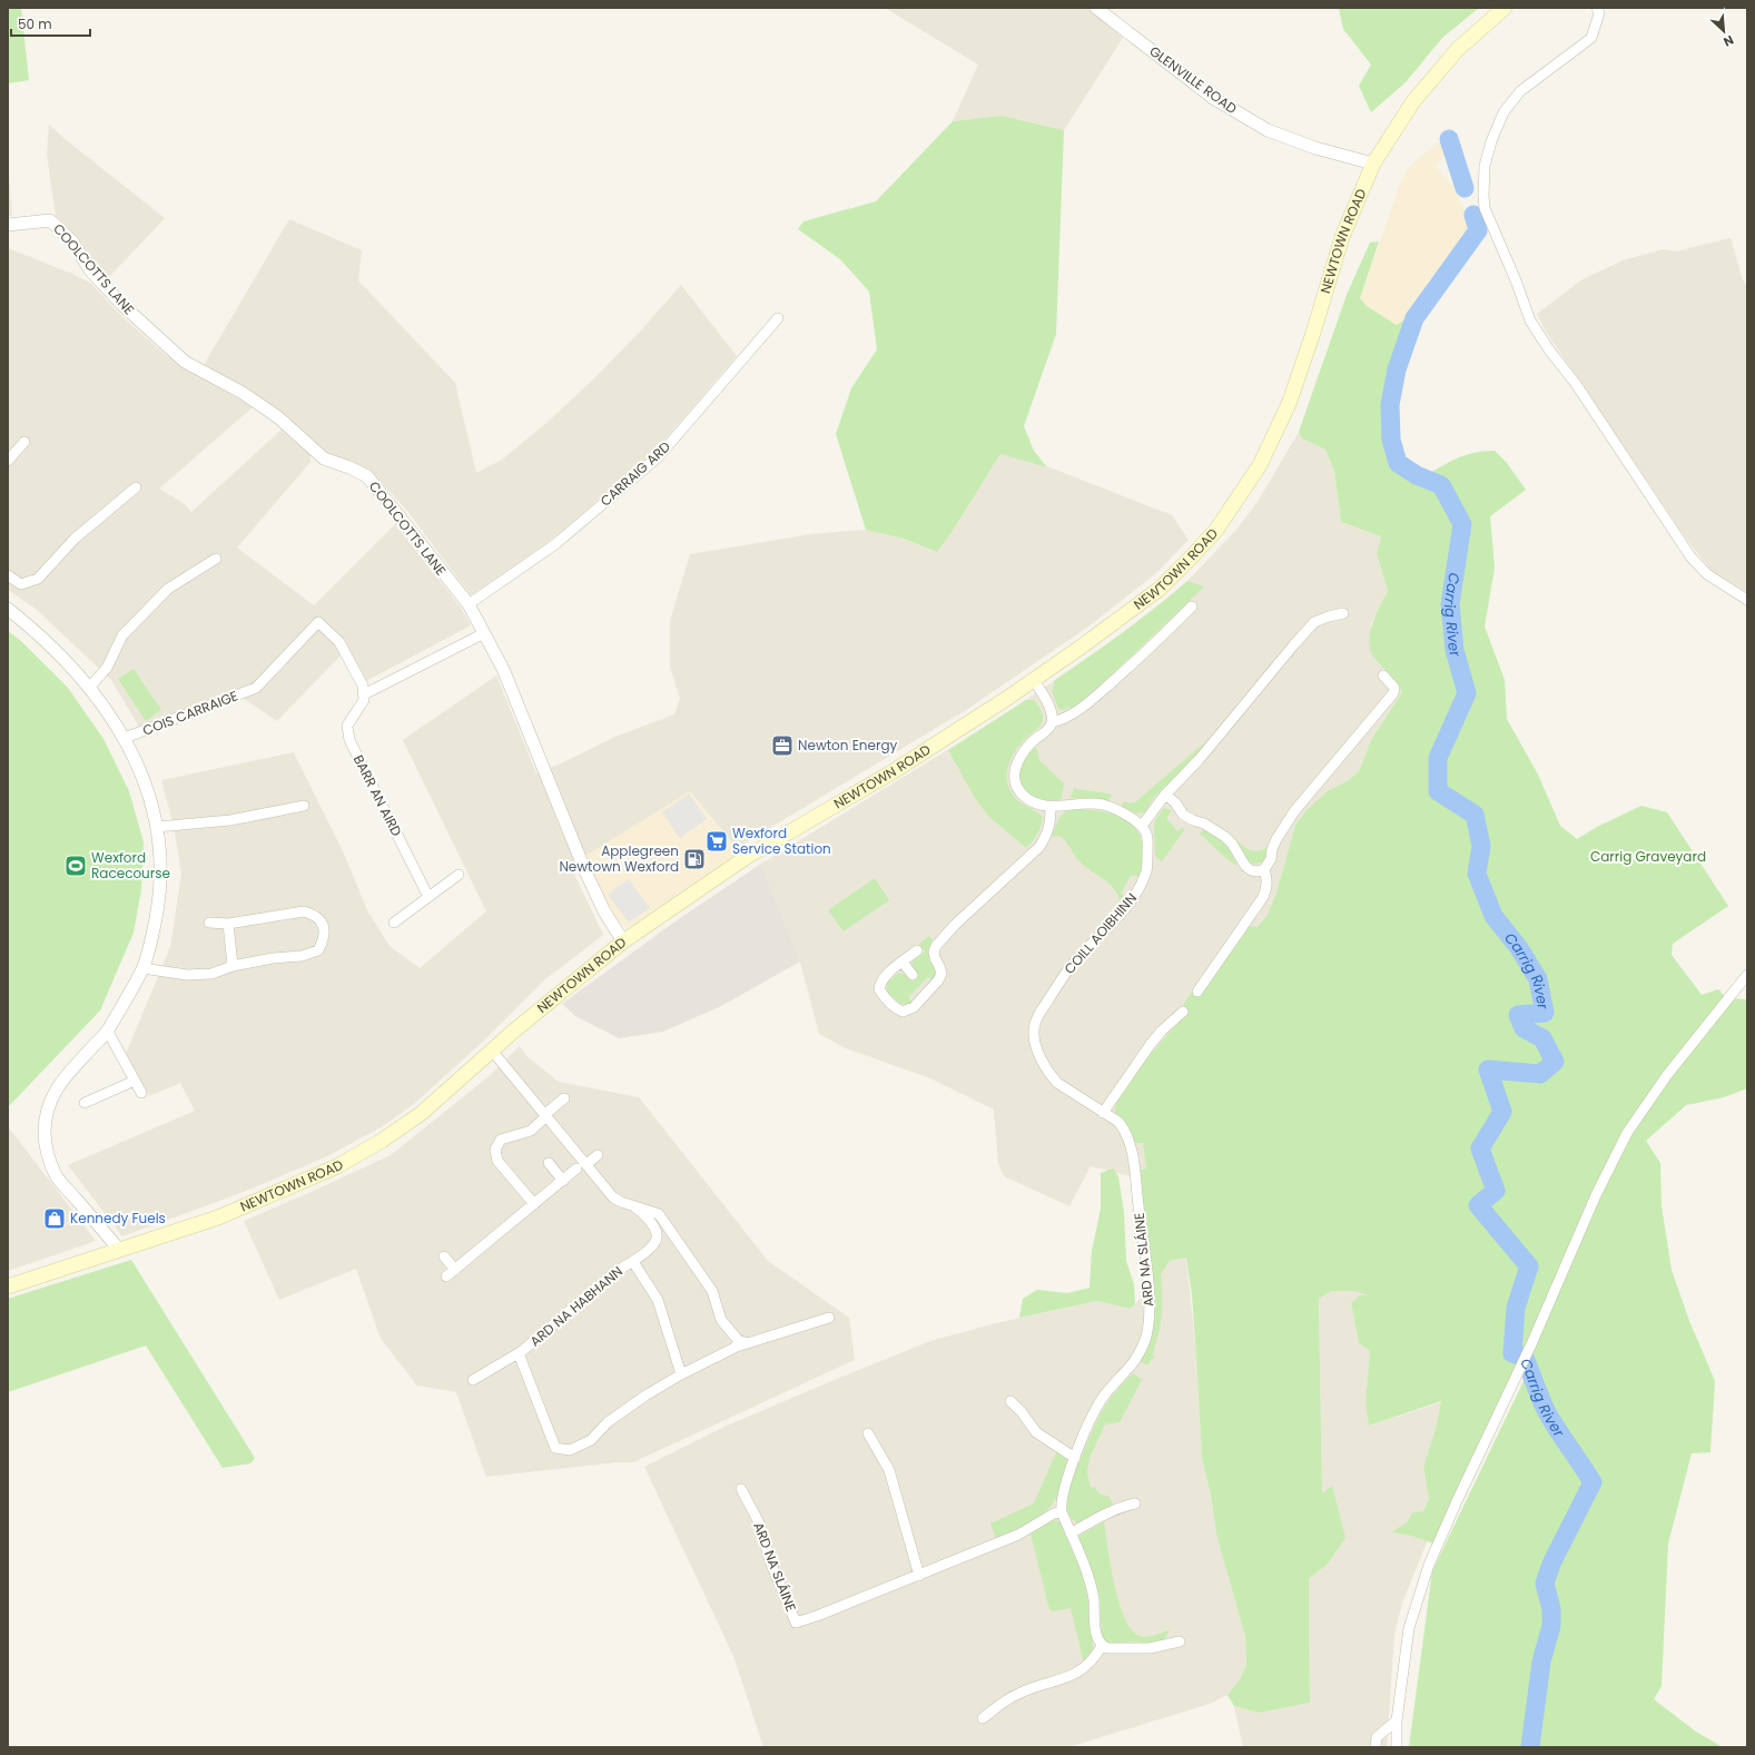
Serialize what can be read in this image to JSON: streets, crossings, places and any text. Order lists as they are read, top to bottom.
{
  "streets": {
    "main road": ["NEWTOWN ROAD"],
    "street": [
      "GLENVILLE ROAD",
      "COOLCOTTS LANE",
      "CARRAIG ARD",
      "COIS CARRAIGE",
      "BARR AN AIRD",
      "COILL AOIBHINN",
      "ARD NA SLÁINE",
      "ARD NA HABHANN"
    ]
  },
  "crossings": [
    ["GLENVILLE ROAD", "NEWTOWN ROAD"],
    ["NEWTOWN ROAD", "COOLCOTTS LANE"],
    ["NEWTOWN ROAD", "ARD NA HABHANN"],
    ["COOLCOTTS LANE", "CARRAIG ARD"],
    ["COIS CARRAIGE", "BARR AN AIRD"],
    ["COILL AOIBHINN", "ARD NA SLÁINE"]
  ],
  "water": ["Carrig River"],
  "parks": ["Carrig Graveyard"],
  "places": {
    "office": ["Newton Energy"],
    "supermarket": ["Wexford Service Station"],
    "fuel station": ["Applegreen Newtown Wexford"],
    "sports": ["Wexford Racecourse"],
    "shop": ["Kennedy Fuels"]
  },
  "scale_bar": "50 m",
  "north": "bottom right"
}
